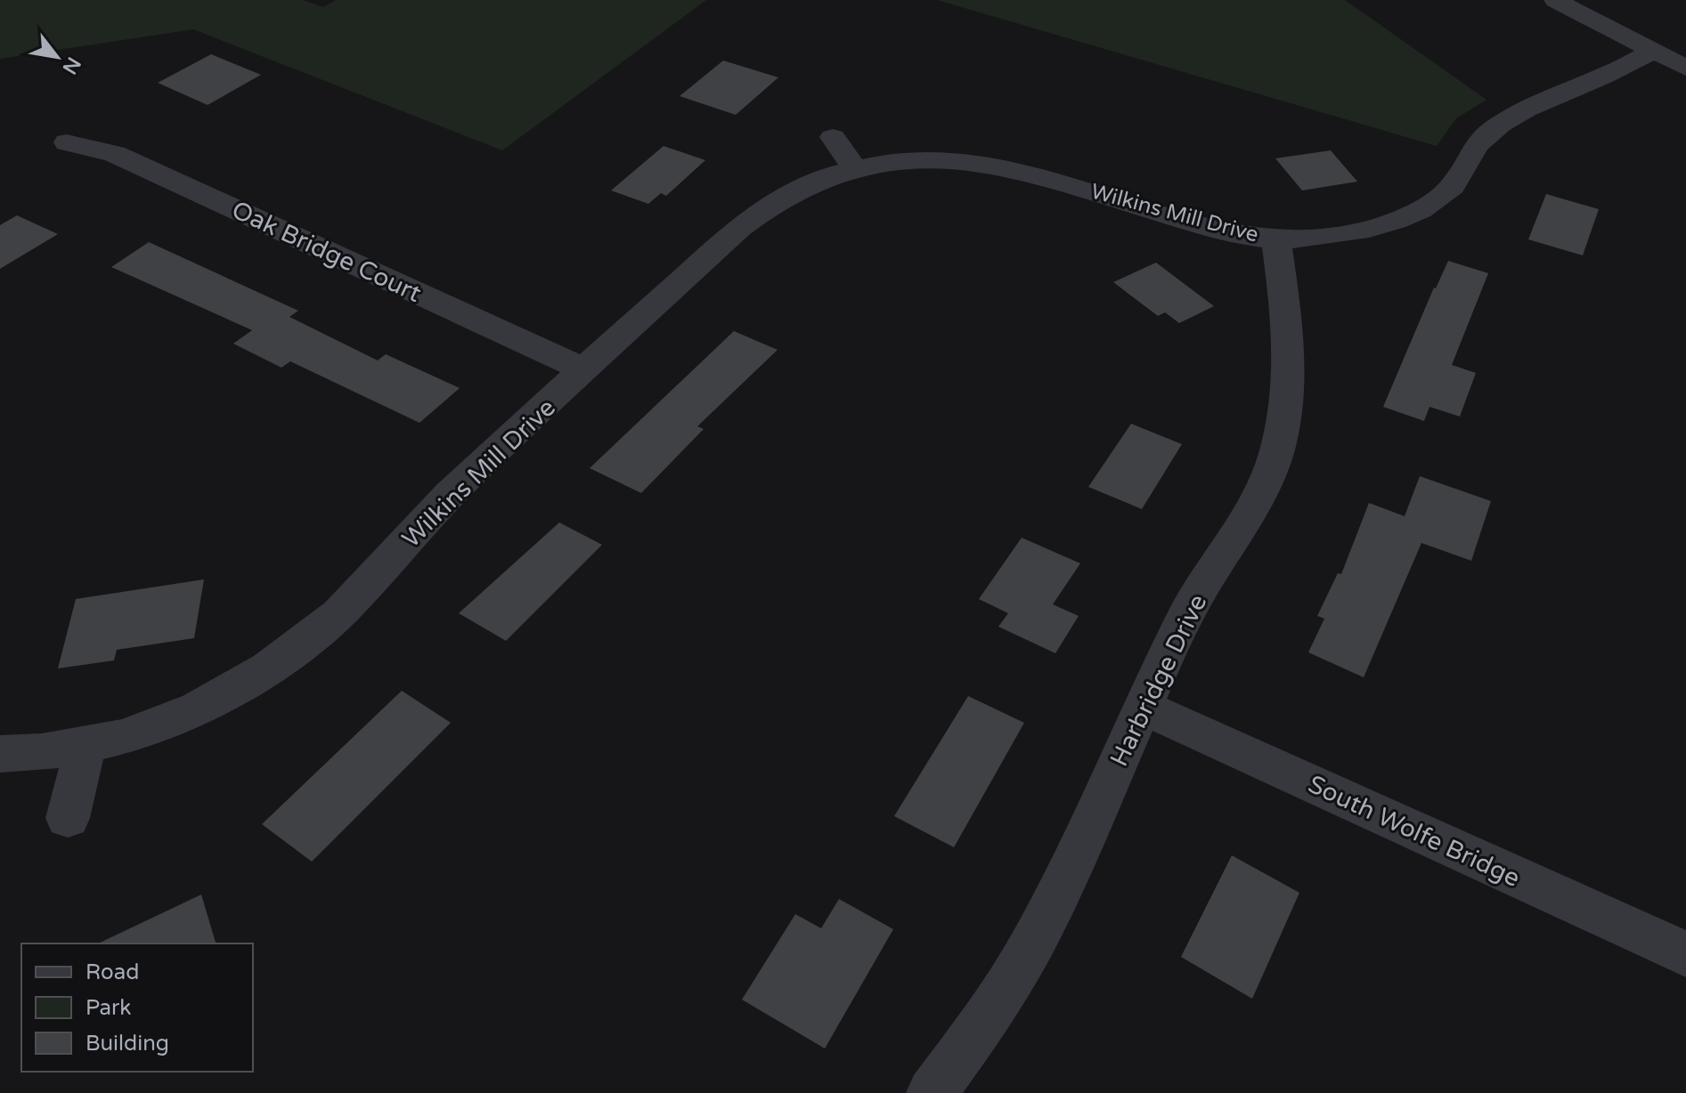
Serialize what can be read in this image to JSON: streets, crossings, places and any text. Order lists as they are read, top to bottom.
{
  "streets": {
    "street": [
      "Wilkins Mill Drive",
      "Oak Bridge Court",
      "Harbridge Drive",
      "South Wolfe Bridge"
    ]
  },
  "crossings": [
    ["Wilkins Mill Drive", "Oak Bridge Court"],
    ["Wilkins Mill Drive", "Harbridge Drive"],
    ["Harbridge Drive", "South Wolfe Bridge"]
  ],
  "legend": ["Road", "Park", "Building"],
  "north": "bottom right"
}
